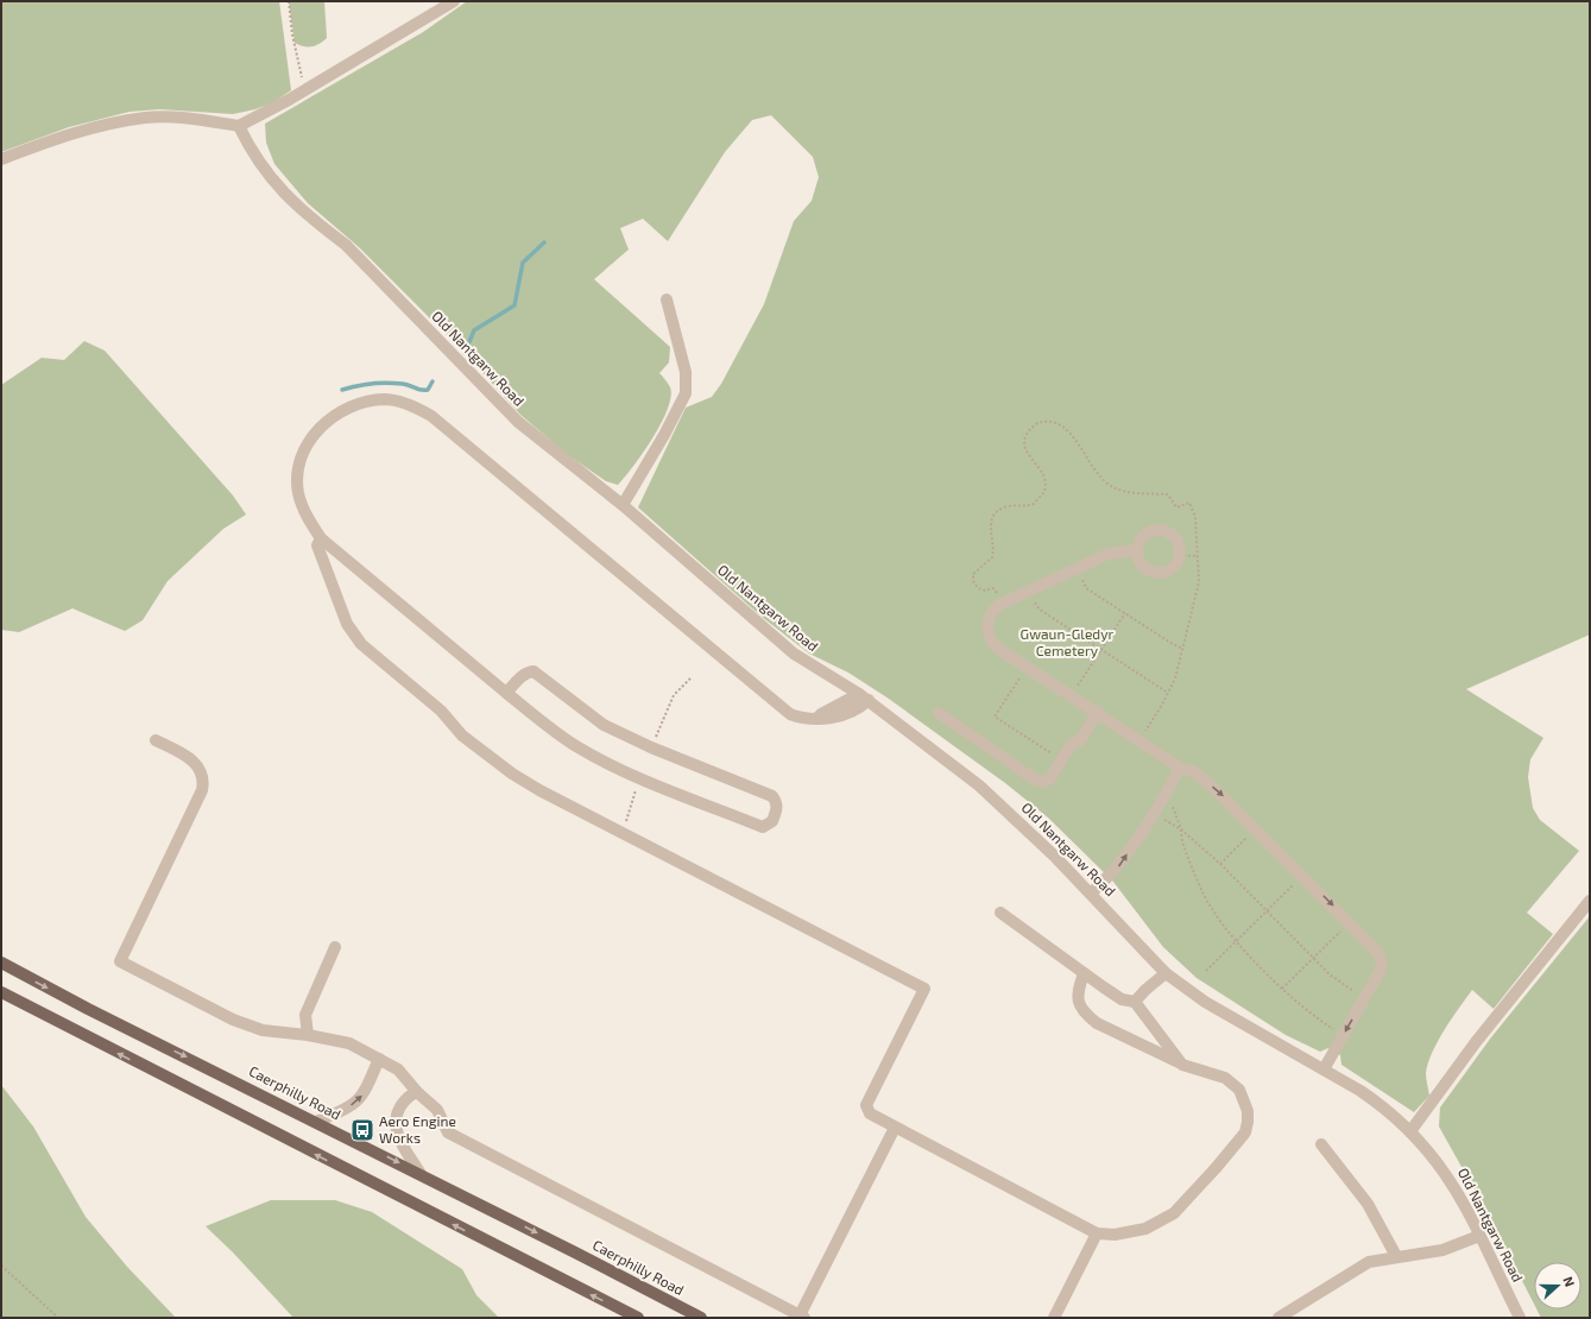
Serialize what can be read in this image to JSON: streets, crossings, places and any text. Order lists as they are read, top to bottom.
{
  "streets": {
    "main road": ["Caerphilly Road"],
    "street": ["Old Nantgarw Road"]
  },
  "parks": ["Gwaun-Gledyr Cemetery"],
  "places": {
    "bus stop": ["Aero Engine Works"]
  },
  "north": "right"
}
